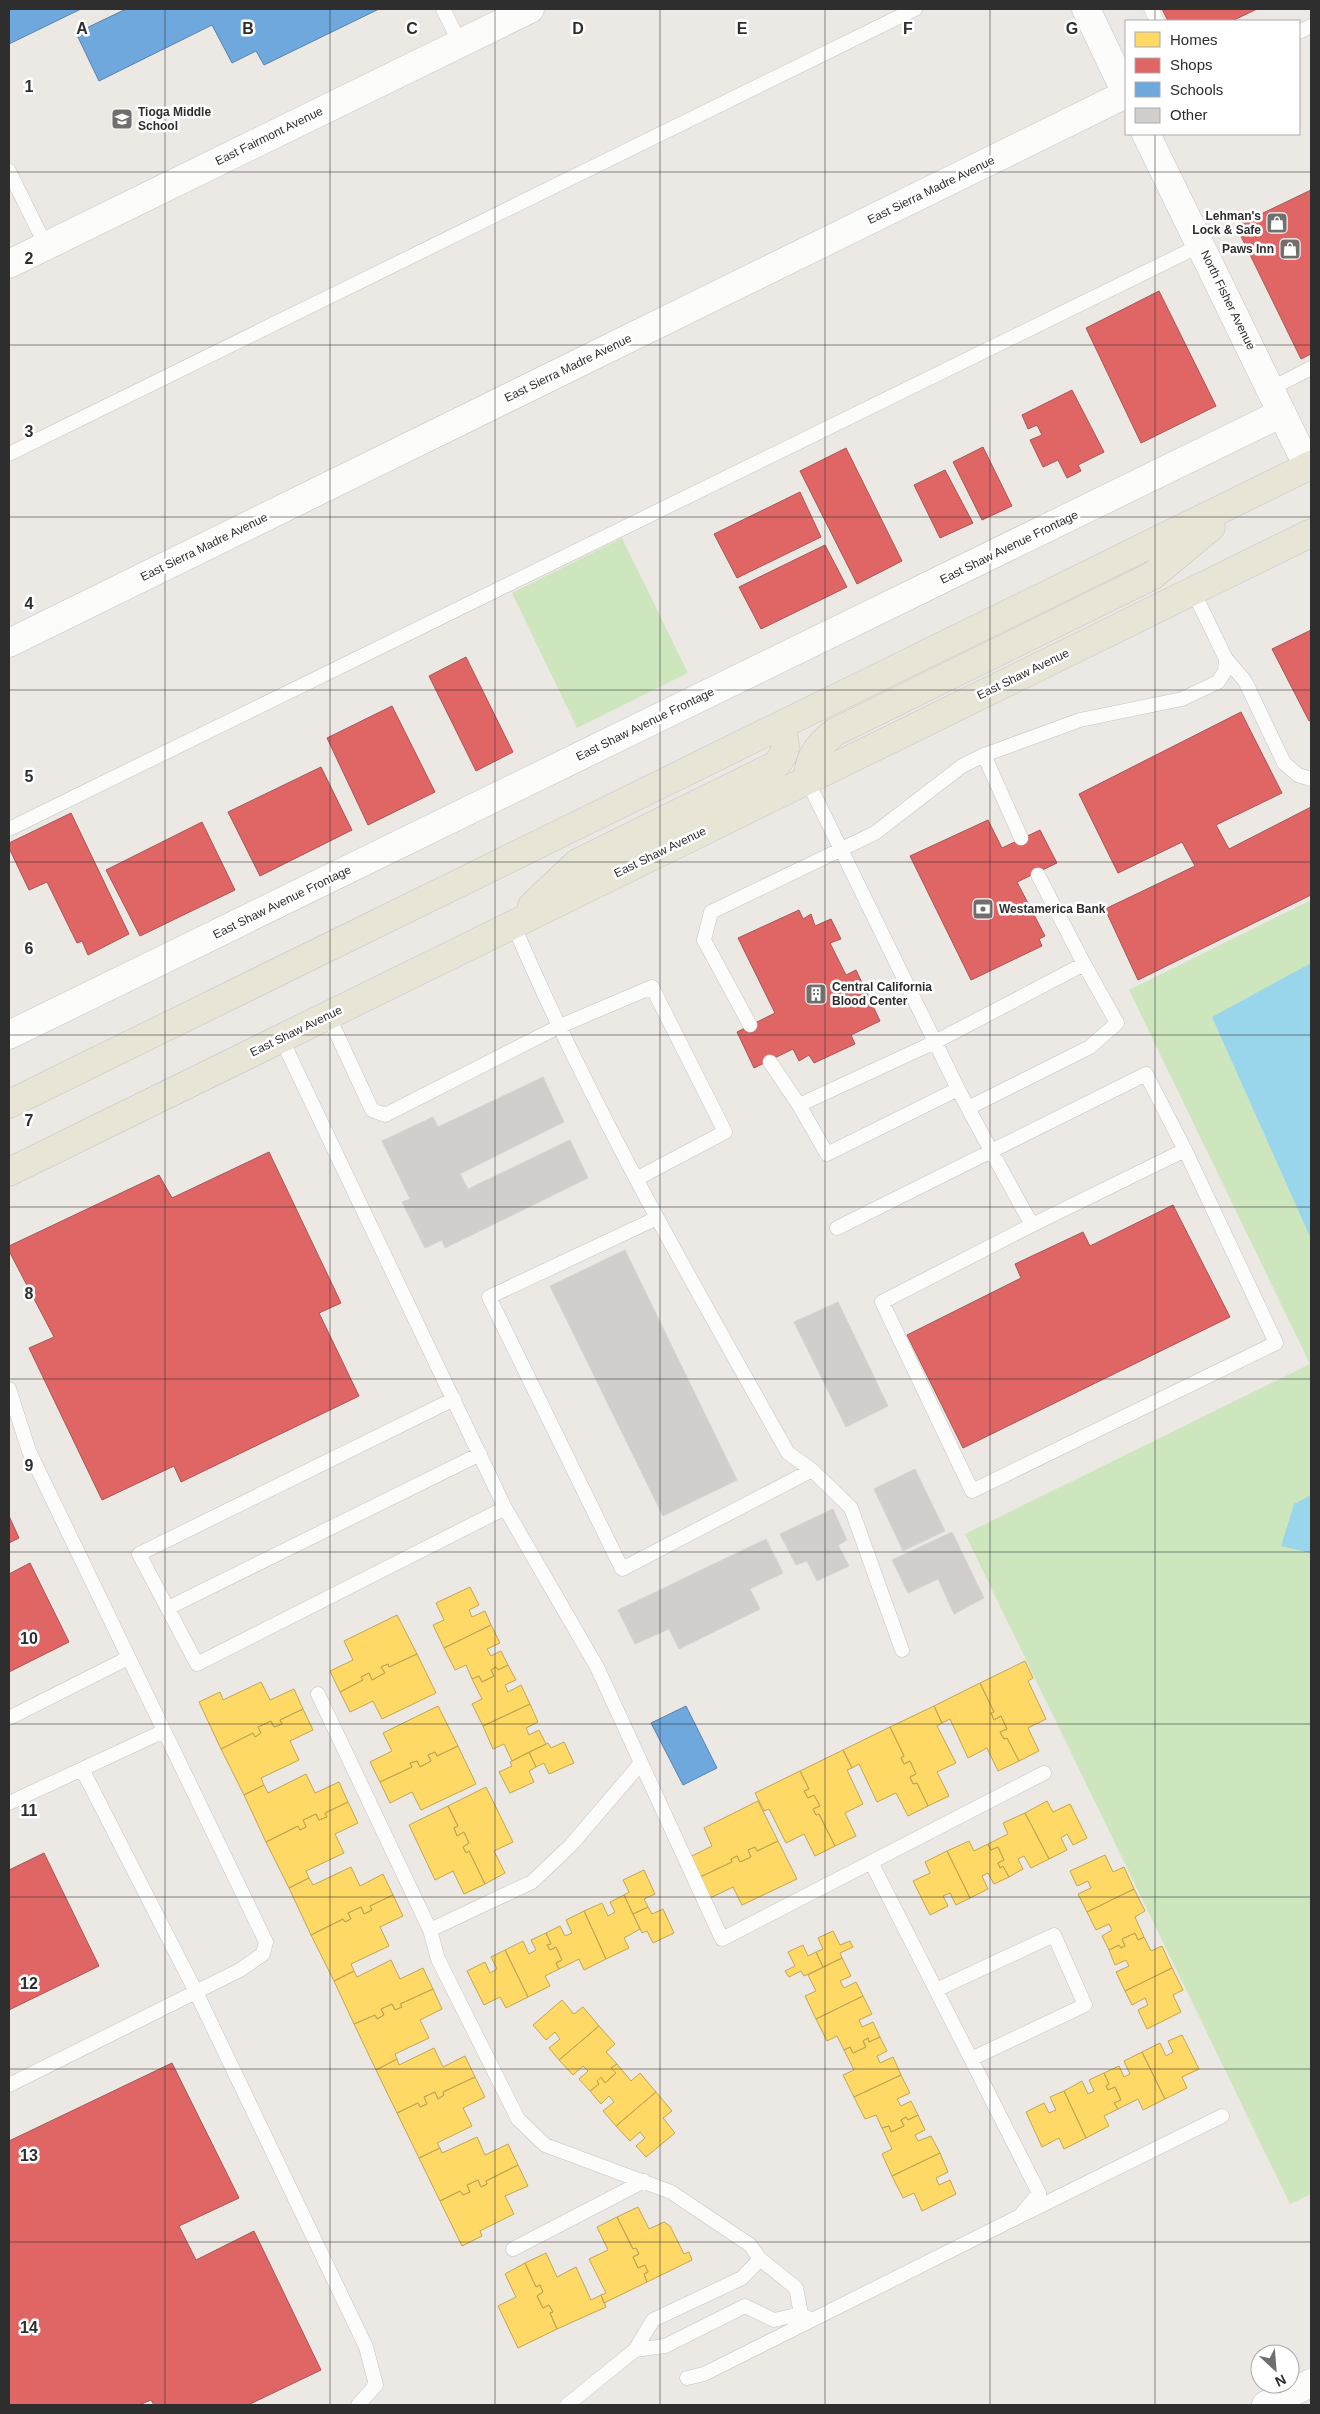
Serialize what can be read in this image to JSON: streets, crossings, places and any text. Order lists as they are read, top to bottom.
{
  "streets": {
    "main road": ["East Shaw Avenue"],
    "street": [
      "East Fairmont Avenue",
      "East Sierra Madre Avenue",
      "North Fisher Avenue",
      "East Shaw Avenue Frontage"
    ]
  },
  "crossings": [
    ["North Fisher Avenue", "East Shaw Avenue Frontage"]
  ],
  "places": {
    "school or university": ["Tioga Middle School"],
    "shop": ["Lehman's Lock & Safe", "Paws Inn"],
    "bank": ["Westamerica Bank"],
    "building": ["Central California Blood Center"]
  },
  "legend": [
    "Homes",
    "Shops",
    "Schools",
    "Other"
  ],
  "north": "bottom right",
  "grid": {
    "columns": [
      "A",
      "B",
      "C",
      "D",
      "E",
      "F",
      "G"
    ],
    "rows": [
      "1",
      "2",
      "3",
      "4",
      "5",
      "6",
      "7",
      "8",
      "9",
      "10",
      "11",
      "12",
      "13",
      "14"
    ]
  }
}
